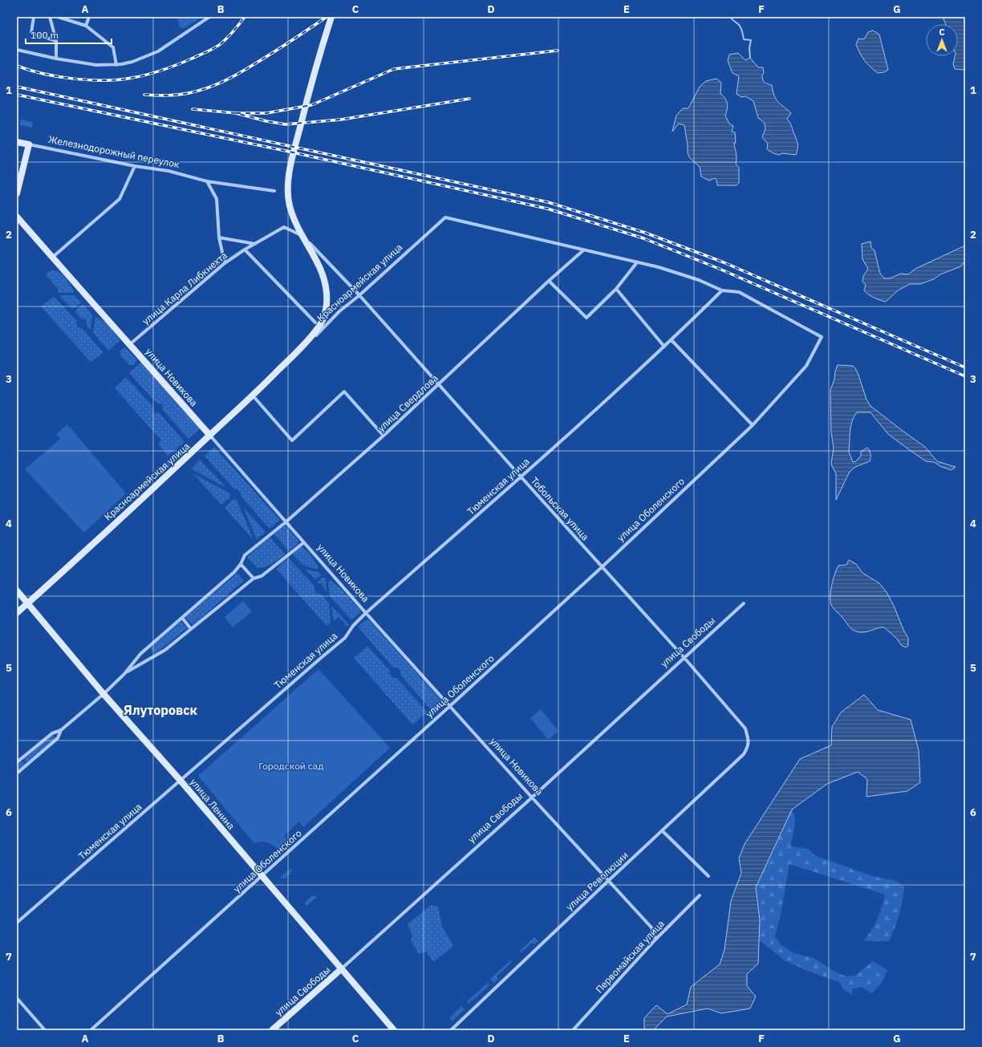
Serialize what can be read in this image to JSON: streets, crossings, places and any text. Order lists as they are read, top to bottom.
{
  "streets": {
    "main road": [
      "Железнодорожный переулок",
      "Красноармейская улица",
      "улица Новикова",
      "улица Свободы",
      "улица Ленина"
    ],
    "street": [
      "улица Карла Либкнехта",
      "улица Свердлова",
      "Тюменская улица",
      "Тобольская улица",
      "улица Оболенского",
      "улица Революции",
      "Первомайская улица"
    ]
  },
  "crossings": [
    ["Красноармейская улица", "улица Новикова"],
    ["Красноармейская улица", "улица Свердлова"],
    ["Красноармейская улица", "Тобольская улица"],
    ["Красноармейская улица", "улица Ленина"],
    ["улица Карла Либкнехта", "улица Новикова"],
    ["улица Карла Либкнехта", "Тобольская улица"],
    ["улица Новикова", "улица Свердлова"],
    ["улица Новикова", "Тюменская улица"],
    ["улица Новикова", "улица Оболенского"],
    ["улица Новикова", "улица Свободы"],
    ["улица Новикова", "улица Революции"],
    ["улица Новикова", "Первомайская улица"],
    ["улица Свердлова", "Тобольская улица"],
    ["улица Свердлова", "улица Ленина"],
    ["Тюменская улица", "Тобольская улица"],
    ["Тюменская улица", "улица Оболенского"],
    ["Тюменская улица", "улица Ленина"],
    ["Тобольская улица", "улица Оболенского"],
    ["Тобольская улица", "улица Свободы"],
    ["Тобольская улица", "улица Революции"],
    ["улица Оболенского", "улица Ленина"],
    ["улица Свободы", "улица Ленина"]
  ],
  "districts": ["Ялуторовск"],
  "parks": ["Городской сад"],
  "scale_bar": "100 m",
  "north": "top",
  "grid": {
    "columns": [
      "A",
      "B",
      "C",
      "D",
      "E",
      "F",
      "G"
    ],
    "rows": [
      "1",
      "2",
      "3",
      "4",
      "5",
      "6",
      "7"
    ]
  }
}
